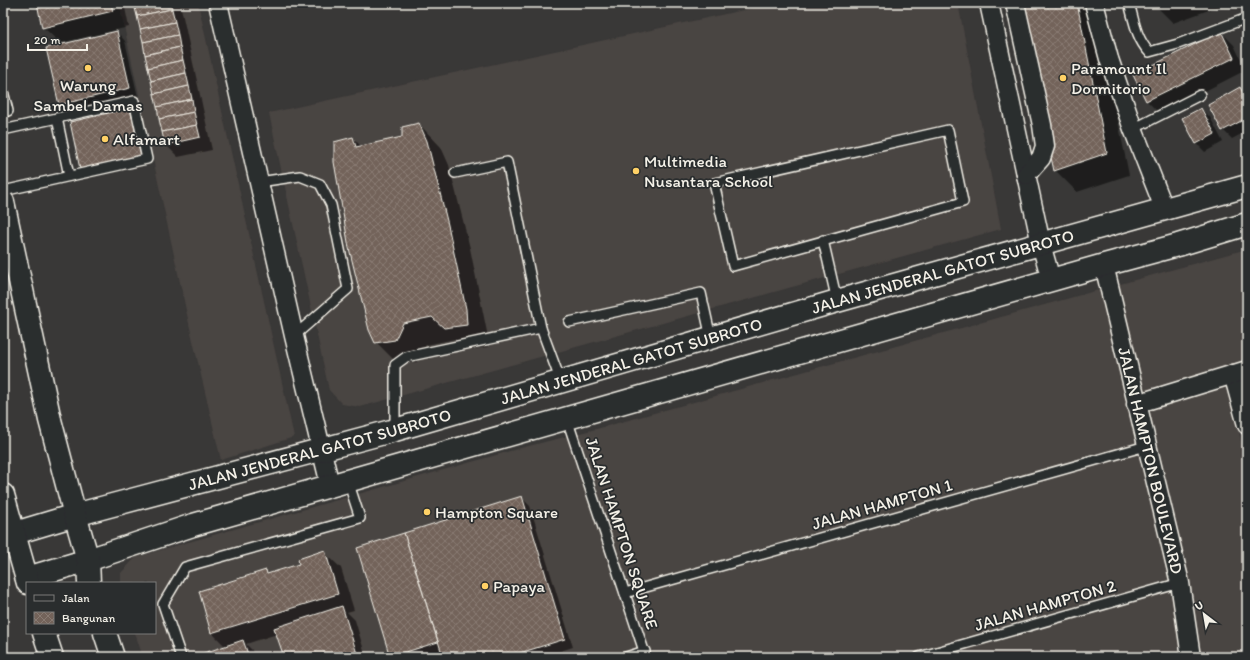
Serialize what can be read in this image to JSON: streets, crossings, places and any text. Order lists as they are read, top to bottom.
{
  "streets": {
    "street": ["JALAN JENDERAL GATOT SUBROTO", "JALAN HAMPTON BOULEVARD"],
    "lane": ["JALAN HAMPTON 1", "JALAN HAMPTON SQUARE", "JALAN HAMPTON 2"]
  },
  "crossings": [
    ["JALAN JENDERAL GATOT SUBROTO", "JALAN HAMPTON BOULEVARD"],
    ["JALAN JENDERAL GATOT SUBROTO", "JALAN HAMPTON SQUARE"],
    ["JALAN HAMPTON BOULEVARD", "JALAN HAMPTON 1"],
    ["JALAN HAMPTON BOULEVARD", "JALAN HAMPTON 2"],
    ["JALAN HAMPTON 1", "JALAN HAMPTON SQUARE"]
  ],
  "places": [
    "Warung Sambel Damas",
    "Paramount Il Dormitorio",
    "Alfamart",
    "Multimedia Nusantara School",
    "Hampton Square",
    "Papaya"
  ],
  "legend": ["Jalan", "Bangunan"],
  "scale_bar": "20 m",
  "north": "top left"
}
